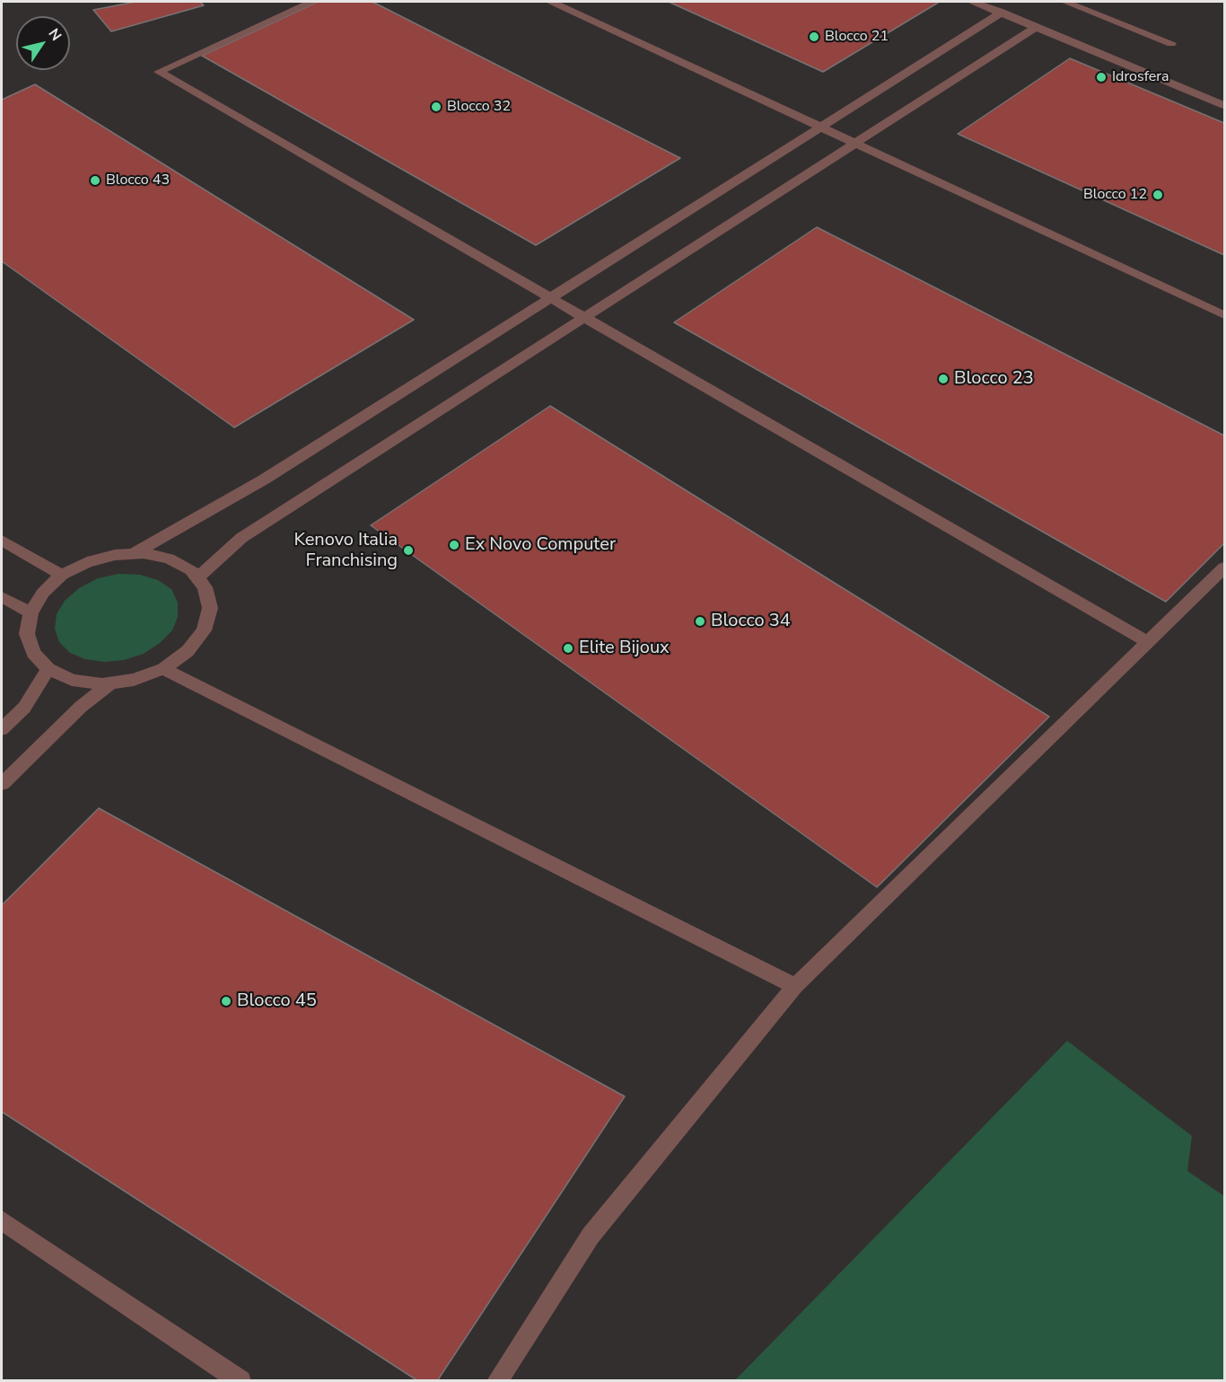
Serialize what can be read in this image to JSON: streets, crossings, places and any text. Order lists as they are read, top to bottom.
{
  "places": [
    "Blocco 21",
    "Idrosfera",
    "Blocco 32",
    "Blocco 43",
    "Blocco 12",
    "Blocco 23",
    "Ex Novo Computer",
    "Kenovo Italia Franchising",
    "Blocco 34",
    "Elite Bijoux",
    "Blocco 45"
  ],
  "north": "top right"
}
